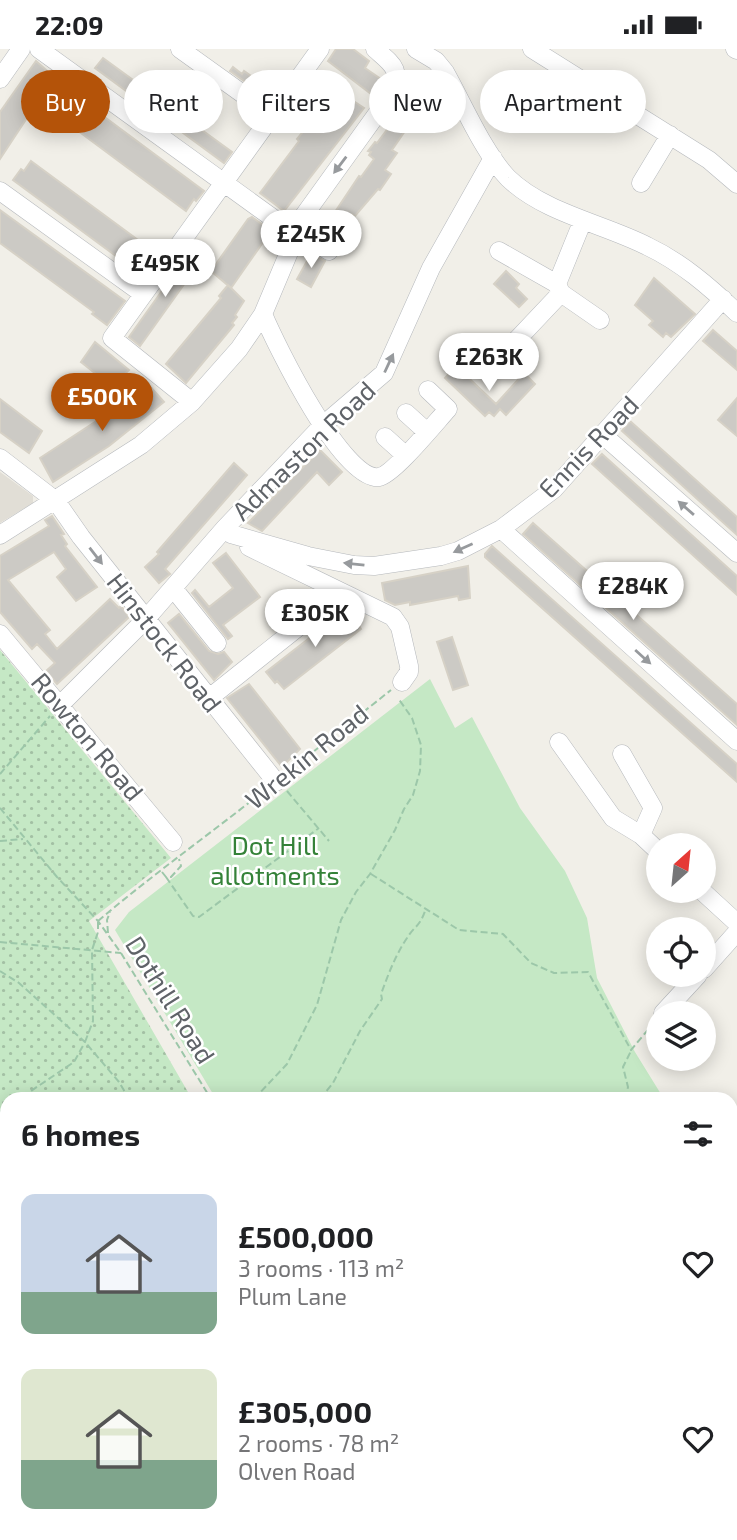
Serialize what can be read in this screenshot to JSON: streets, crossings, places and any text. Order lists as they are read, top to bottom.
{
  "streets": {
    "street": [
      "Ennis Road",
      "Admaston Road",
      "Hinstock Road",
      "Rowton Road"
    ],
    "path": ["Wrekin Road", "Dothill Road"]
  },
  "crossings": [
    ["Ennis Road", "Admaston Road"],
    ["Admaston Road", "Hinstock Road"],
    ["Admaston Road", "Rowton Road"],
    ["Hinstock Road", "Wrekin Road"],
    ["Rowton Road", "Wrekin Road"],
    ["Wrekin Road", "Dothill Road"]
  ],
  "one_way": ["Ennis Road"],
  "parks": ["Dot Hill allotments"],
  "north": "top right",
  "page": {
    "status": "22:09",
    "chip": [
      "Buy",
      "Rent",
      "Filters",
      "New",
      "Apartment"
    ],
    "price": [
      "£245K",
      "£495K",
      "£263K",
      "£500K",
      "£284K",
      "£305K"
    ],
    "heading": "6 homes",
    "list": [
      {
        "name": "£500,000",
        "note": "3 rooms · 113 m² · Plum Lane"
      },
      {
        "name": "£305,000",
        "note": "2 rooms · 78 m² · Olven Road"
      }
    ]
  }
}
